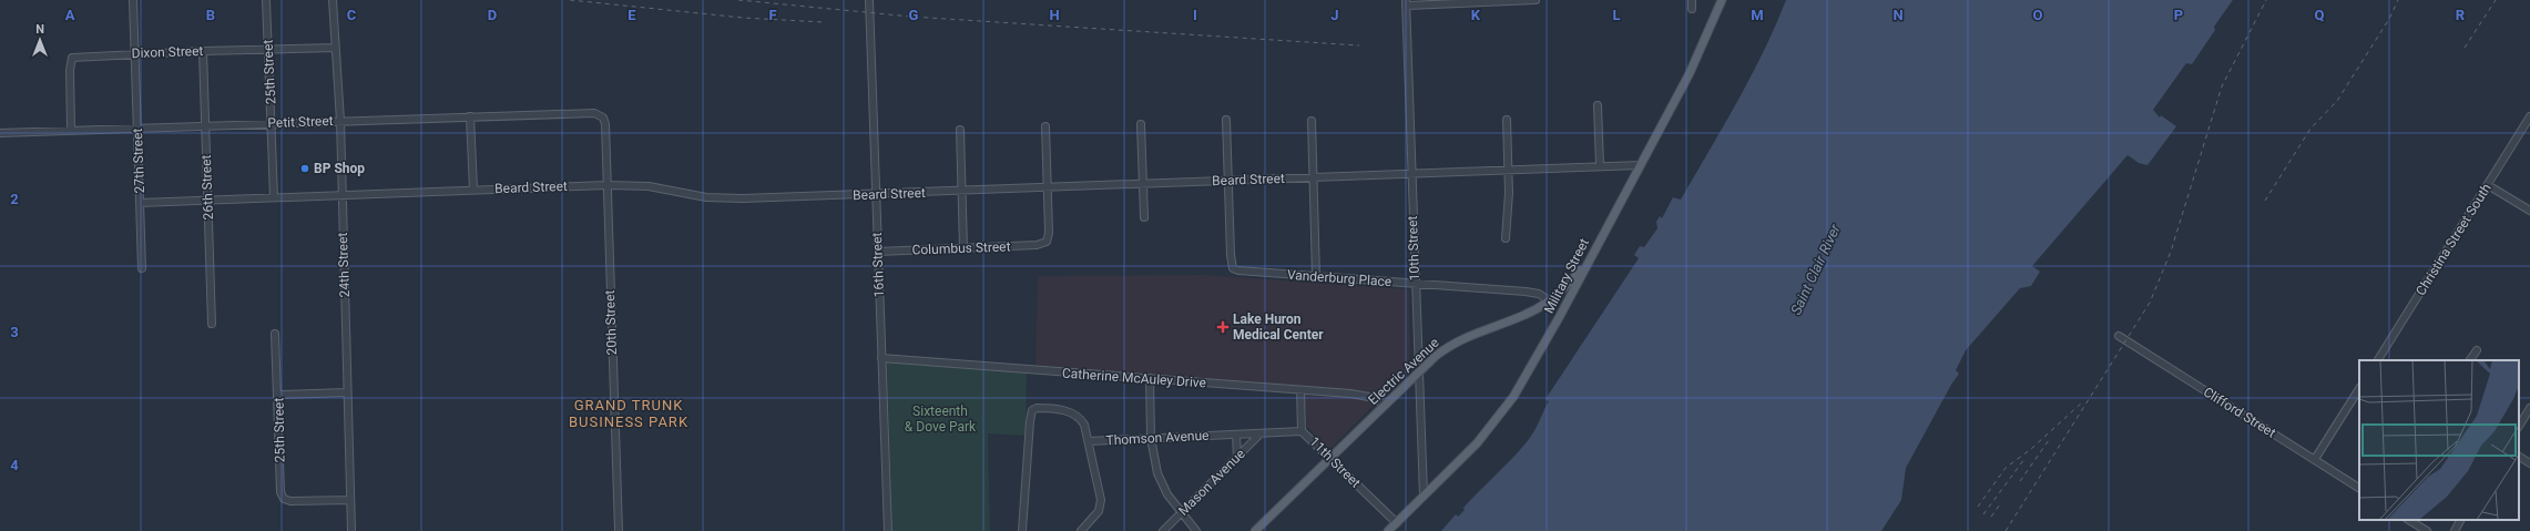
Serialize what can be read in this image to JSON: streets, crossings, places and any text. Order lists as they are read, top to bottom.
{
  "streets": {
    "main road": ["Military Street", "Electric Avenue"],
    "street": [
      "Dixon Street",
      "25th Street",
      "Petit Street",
      "27th Street",
      "Beard Street",
      "26th Street",
      "Christina Street South",
      "Columbus Street",
      "10th Street",
      "24th Street",
      "16th Street",
      "Vanderburg Place",
      "20th Street",
      "Catherine McAuley Drive",
      "Clifford Street",
      "Thomson Avenue",
      "11th Street",
      "Mason Avenue"
    ]
  },
  "crossings": [
    ["Dixon Street", "25th Street"],
    ["Dixon Street", "Petit Street"],
    ["Dixon Street", "27th Street"],
    ["Dixon Street", "26th Street"],
    ["Dixon Street", "24th Street"],
    ["25th Street", "Petit Street"],
    ["25th Street", "Beard Street"],
    ["25th Street", "24th Street"],
    ["Petit Street", "27th Street"],
    ["Petit Street", "26th Street"],
    ["Petit Street", "24th Street"],
    ["Petit Street", "20th Street"],
    ["27th Street", "Beard Street"],
    ["Beard Street", "26th Street"],
    ["Beard Street", "Columbus Street"],
    ["Beard Street", "10th Street"],
    ["Beard Street", "24th Street"],
    ["Beard Street", "16th Street"],
    ["Beard Street", "Military Street"],
    ["Beard Street", "Vanderburg Place"],
    ["Beard Street", "20th Street"],
    ["Columbus Street", "16th Street"],
    ["10th Street", "Military Street"],
    ["10th Street", "Vanderburg Place"],
    ["10th Street", "Electric Avenue"],
    ["16th Street", "Catherine McAuley Drive"],
    ["Military Street", "Electric Avenue"],
    ["Military Street", "11th Street"],
    ["Vanderburg Place", "Electric Avenue"],
    ["Electric Avenue", "Catherine McAuley Drive"],
    ["Electric Avenue", "11th Street"],
    ["Catherine McAuley Drive", "11th Street"],
    ["Thomson Avenue", "11th Street"],
    ["Thomson Avenue", "Mason Avenue"]
  ],
  "districts": ["GRAND TRUNK BUSINESS PARK"],
  "water": ["Saint Clair River"],
  "parks": ["Sixteenth & Dove Park"],
  "places": {
    "other": ["BP Shop"],
    "health": ["Lake Huron Medical Center"]
  },
  "north": "top",
  "grid": {
    "columns": [
      "A",
      "B",
      "C",
      "D",
      "E",
      "F",
      "G",
      "H",
      "I",
      "J",
      "K",
      "L",
      "M",
      "N",
      "O",
      "P",
      "Q",
      "R"
    ],
    "rows": ["2", "3", "4"]
  }
}
